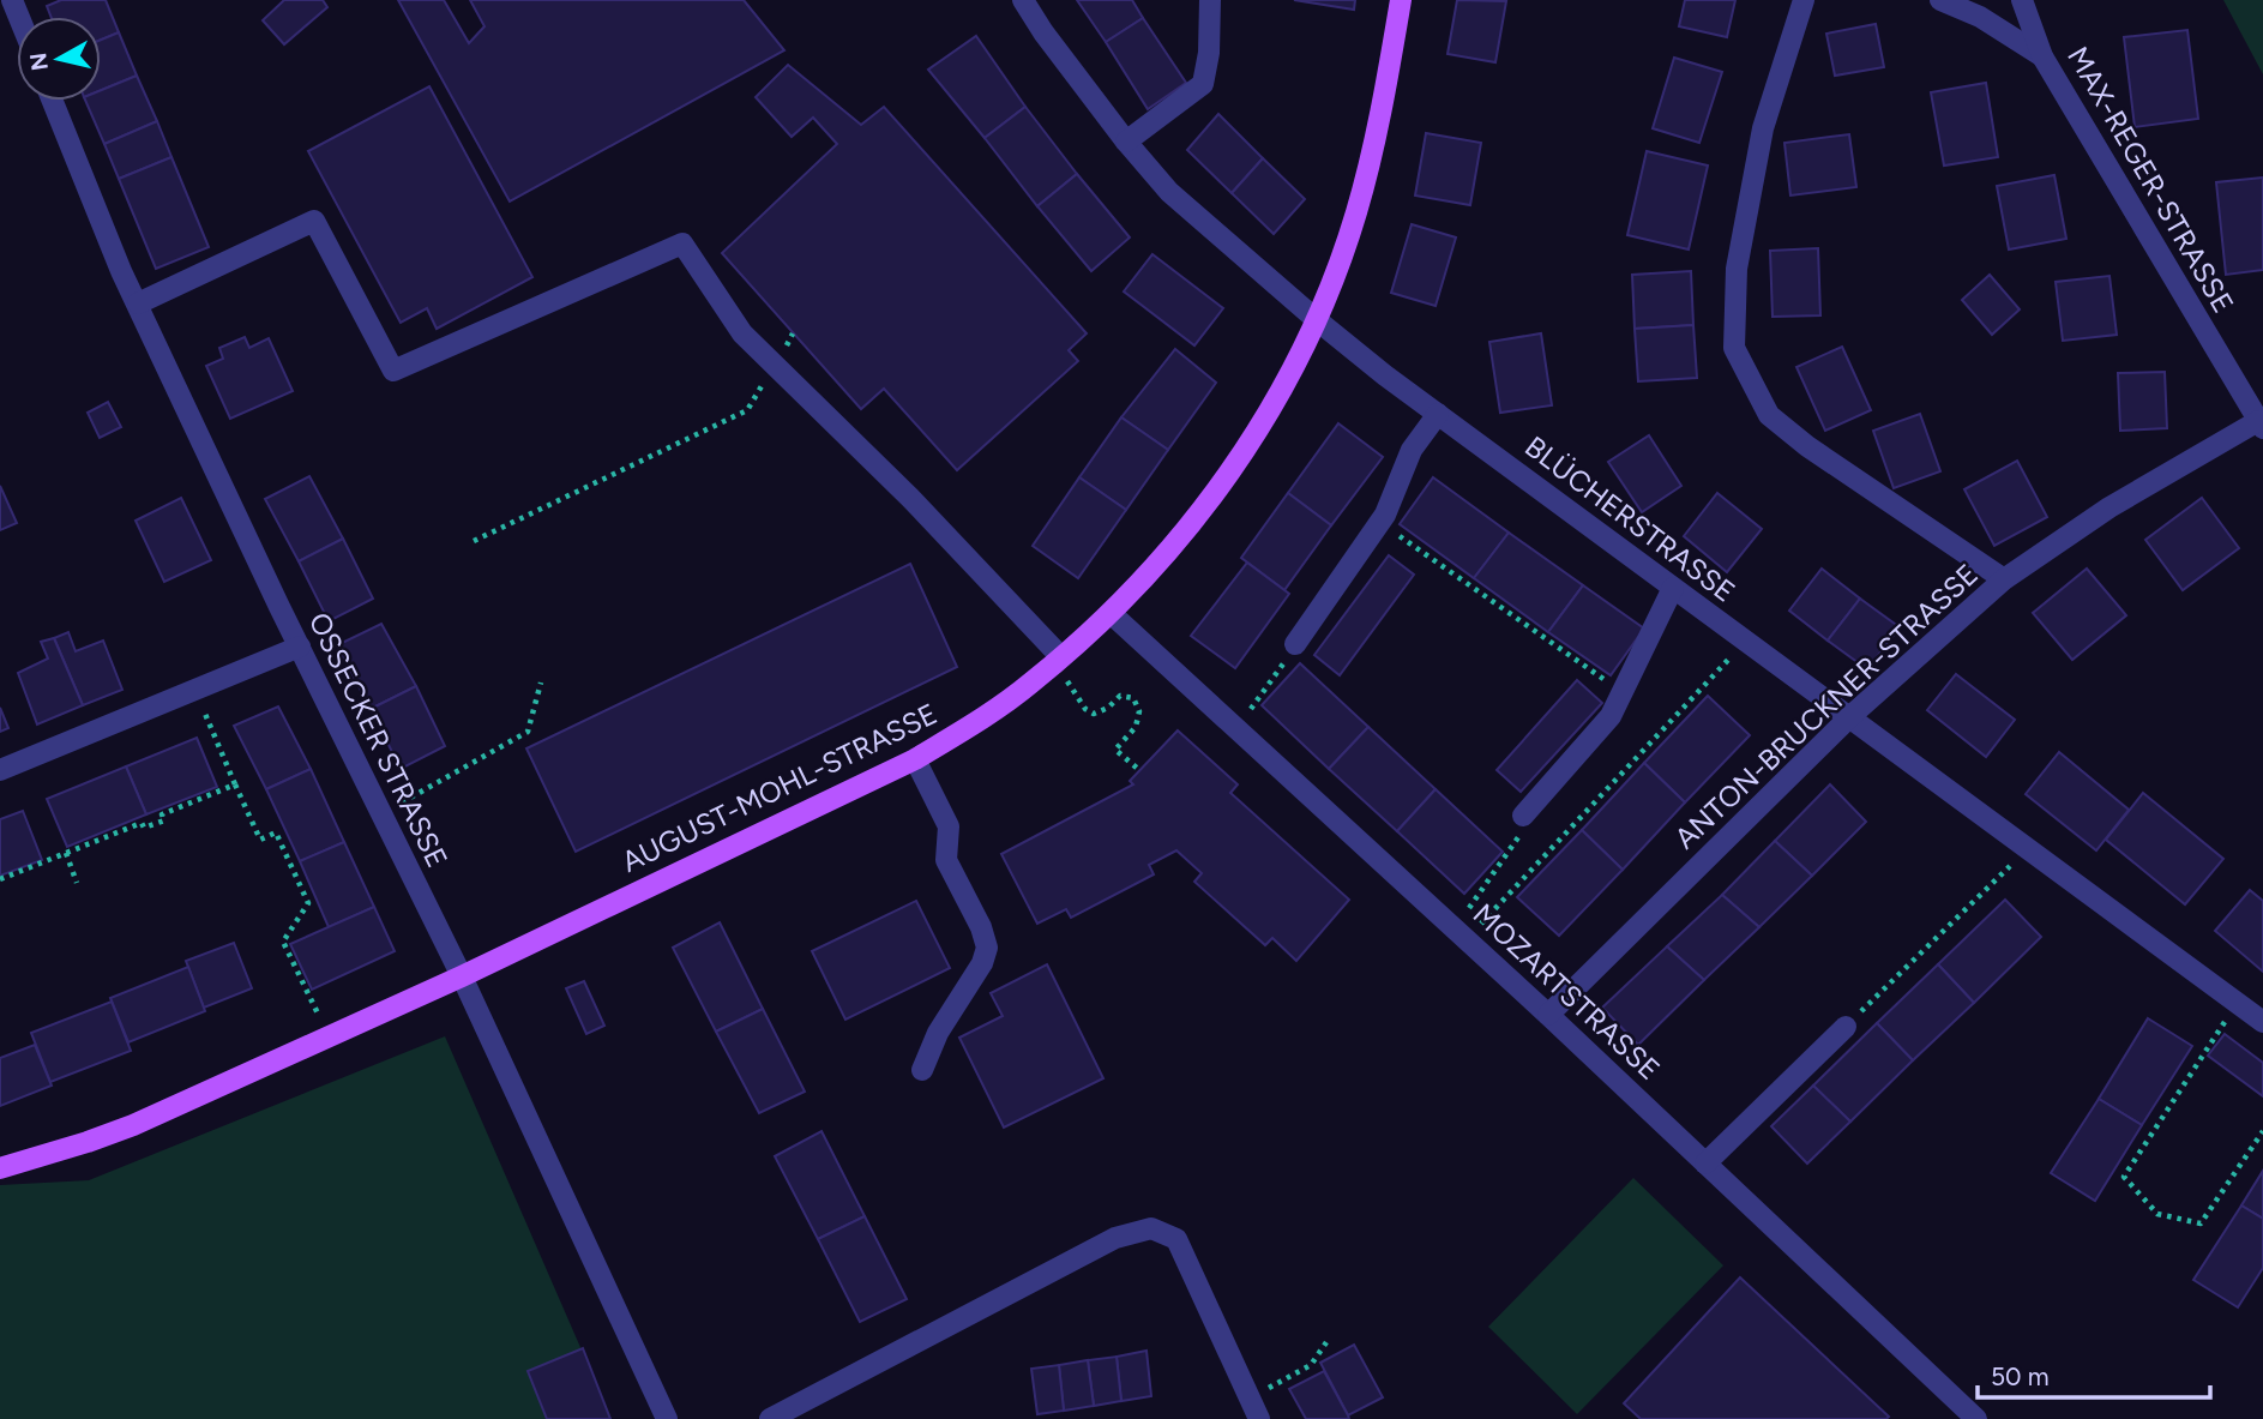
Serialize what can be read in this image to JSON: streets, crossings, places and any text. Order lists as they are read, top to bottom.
{
  "streets": {
    "main road": ["AUGUST-MOHL-STRASSE"],
    "street": [
      "MAX-REGER-STRASSE",
      "BLÜCHERSTRASSE",
      "ANTON-BRUCKNER-STRASSE",
      "OSSECKER STRASSE",
      "MOZARTSTRASSE"
    ]
  },
  "crossings": [
    ["MAX-REGER-STRASSE", "ANTON-BRUCKNER-STRASSE"],
    ["BLÜCHERSTRASSE", "ANTON-BRUCKNER-STRASSE"],
    ["BLÜCHERSTRASSE", "AUGUST-MOHL-STRASSE"],
    ["ANTON-BRUCKNER-STRASSE", "MOZARTSTRASSE"],
    ["OSSECKER STRASSE", "AUGUST-MOHL-STRASSE"],
    ["AUGUST-MOHL-STRASSE", "MOZARTSTRASSE"]
  ],
  "scale_bar": "50 m",
  "north": "left"
}
